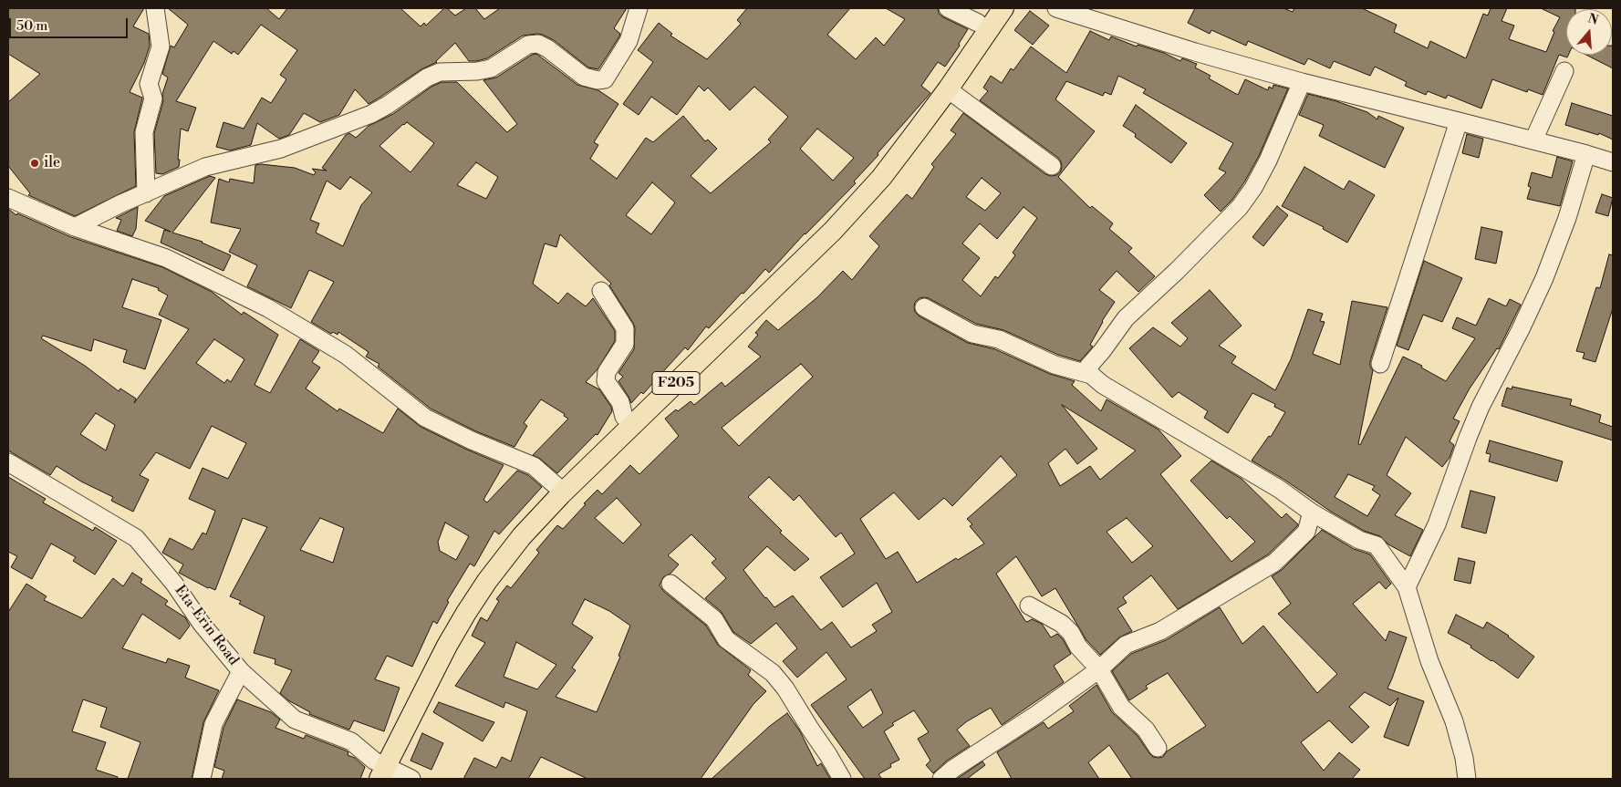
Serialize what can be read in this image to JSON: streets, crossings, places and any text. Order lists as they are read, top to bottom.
{
  "streets": {
    "main road": ["F205"],
    "street": ["Eta-Erin Road"]
  },
  "crossings": [
    ["F205", "Eta-Erin Road"]
  ],
  "places": ["ile"],
  "scale_bar": "50 m",
  "north": "top"
}
